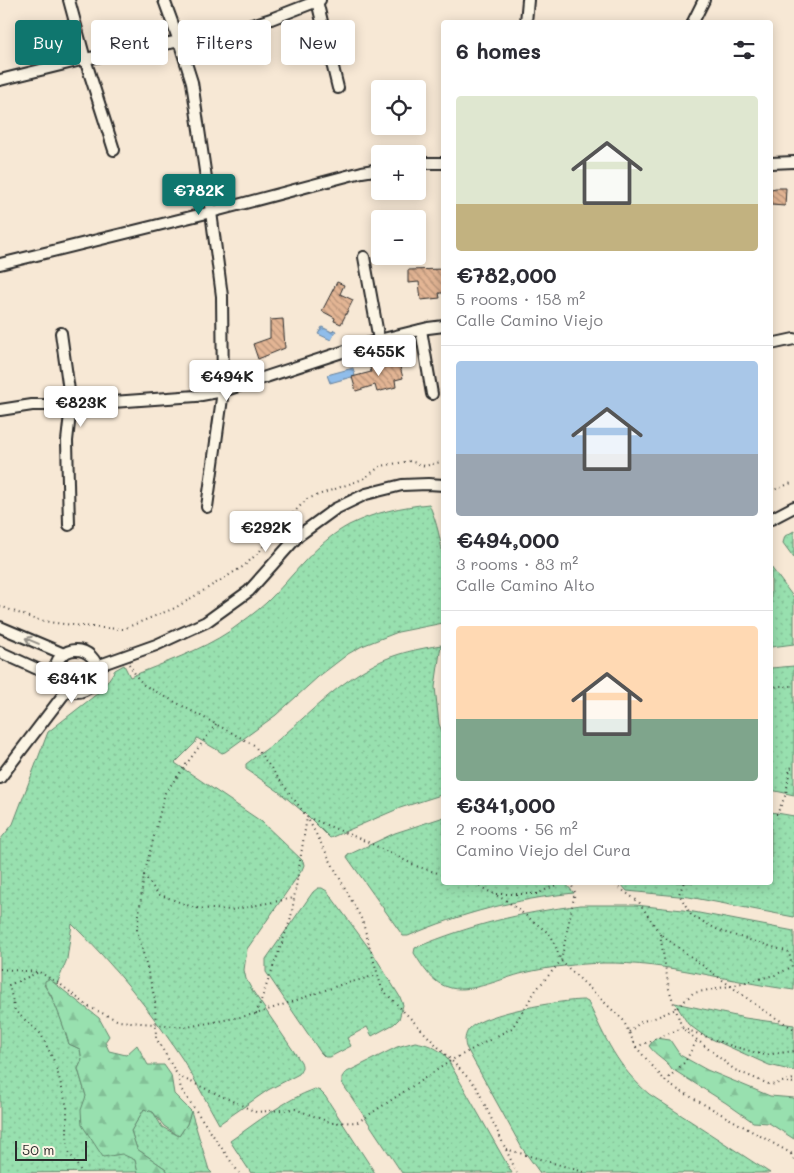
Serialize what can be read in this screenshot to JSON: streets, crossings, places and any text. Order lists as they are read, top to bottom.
{
  "scale_bar": "50 m",
  "page": {
    "chip": [
      "Buy",
      "Rent",
      "Filters",
      "New"
    ],
    "heading": "6 homes",
    "map_buttons": ["+", "−"],
    "list": [
      {
        "name": "€782,000",
        "note": "5 rooms · 158 m² · Calle Camino Viejo"
      },
      {
        "name": "€494,000",
        "note": "3 rooms · 83 m² · Calle Camino Alto"
      },
      {
        "name": "€341,000",
        "note": "2 rooms · 56 m² · Camino Viejo del Cura"
      }
    ],
    "price": [
      "€782K",
      "€455K",
      "€494K",
      "€823K",
      "€292K",
      "€341K"
    ],
    "scale": "50 m"
  }
}
